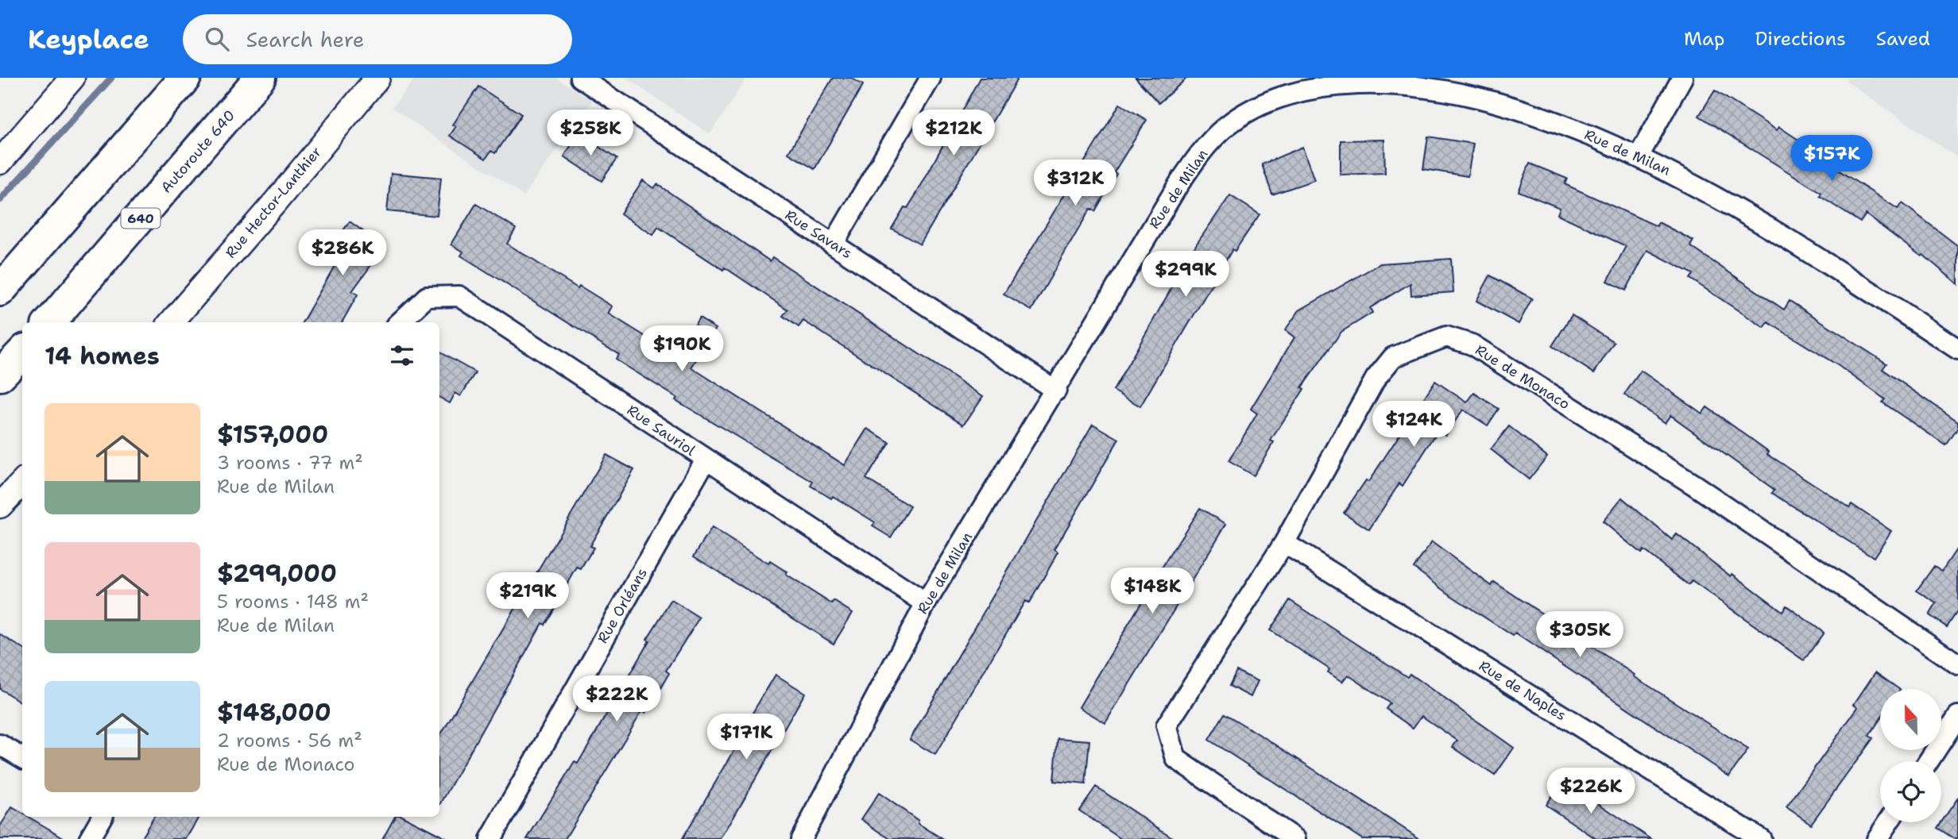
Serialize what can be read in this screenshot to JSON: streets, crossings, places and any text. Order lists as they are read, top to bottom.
{
  "streets": {
    "highway": ["Autoroute 640", "640"],
    "street": [
      "Rue de Milan",
      "Rue Hector-Lanthier",
      "Rue Savars",
      "Rue de Monaco",
      "Rue Sauriol",
      "Rue Orléans",
      "Rue de Naples"
    ]
  },
  "crossings": [
    ["Rue de Milan", "Rue Savars"],
    ["Rue de Milan", "Rue Sauriol"],
    ["Rue de Monaco", "Rue de Naples"],
    ["Rue Sauriol", "Rue Orléans"]
  ],
  "north": "top",
  "page": {
    "header": "Keyplace",
    "search": "Search here",
    "nav": ["Map", "Directions", "Saved"],
    "price": [
      "$258K",
      "$212K",
      "$157K",
      "$312K",
      "$286K",
      "$299K",
      "$190K",
      "$124K",
      "$148K",
      "$219K",
      "$305K",
      "$222K",
      "$171K",
      "$226K"
    ],
    "heading": "14 homes",
    "list": [
      {
        "name": "$157,000",
        "note": "3 rooms · 77 m² · Rue de Milan"
      },
      {
        "name": "$299,000",
        "note": "5 rooms · 148 m² · Rue de Milan"
      },
      {
        "name": "$148,000",
        "note": "2 rooms · 56 m² · Rue de Monaco"
      }
    ]
  }
}
